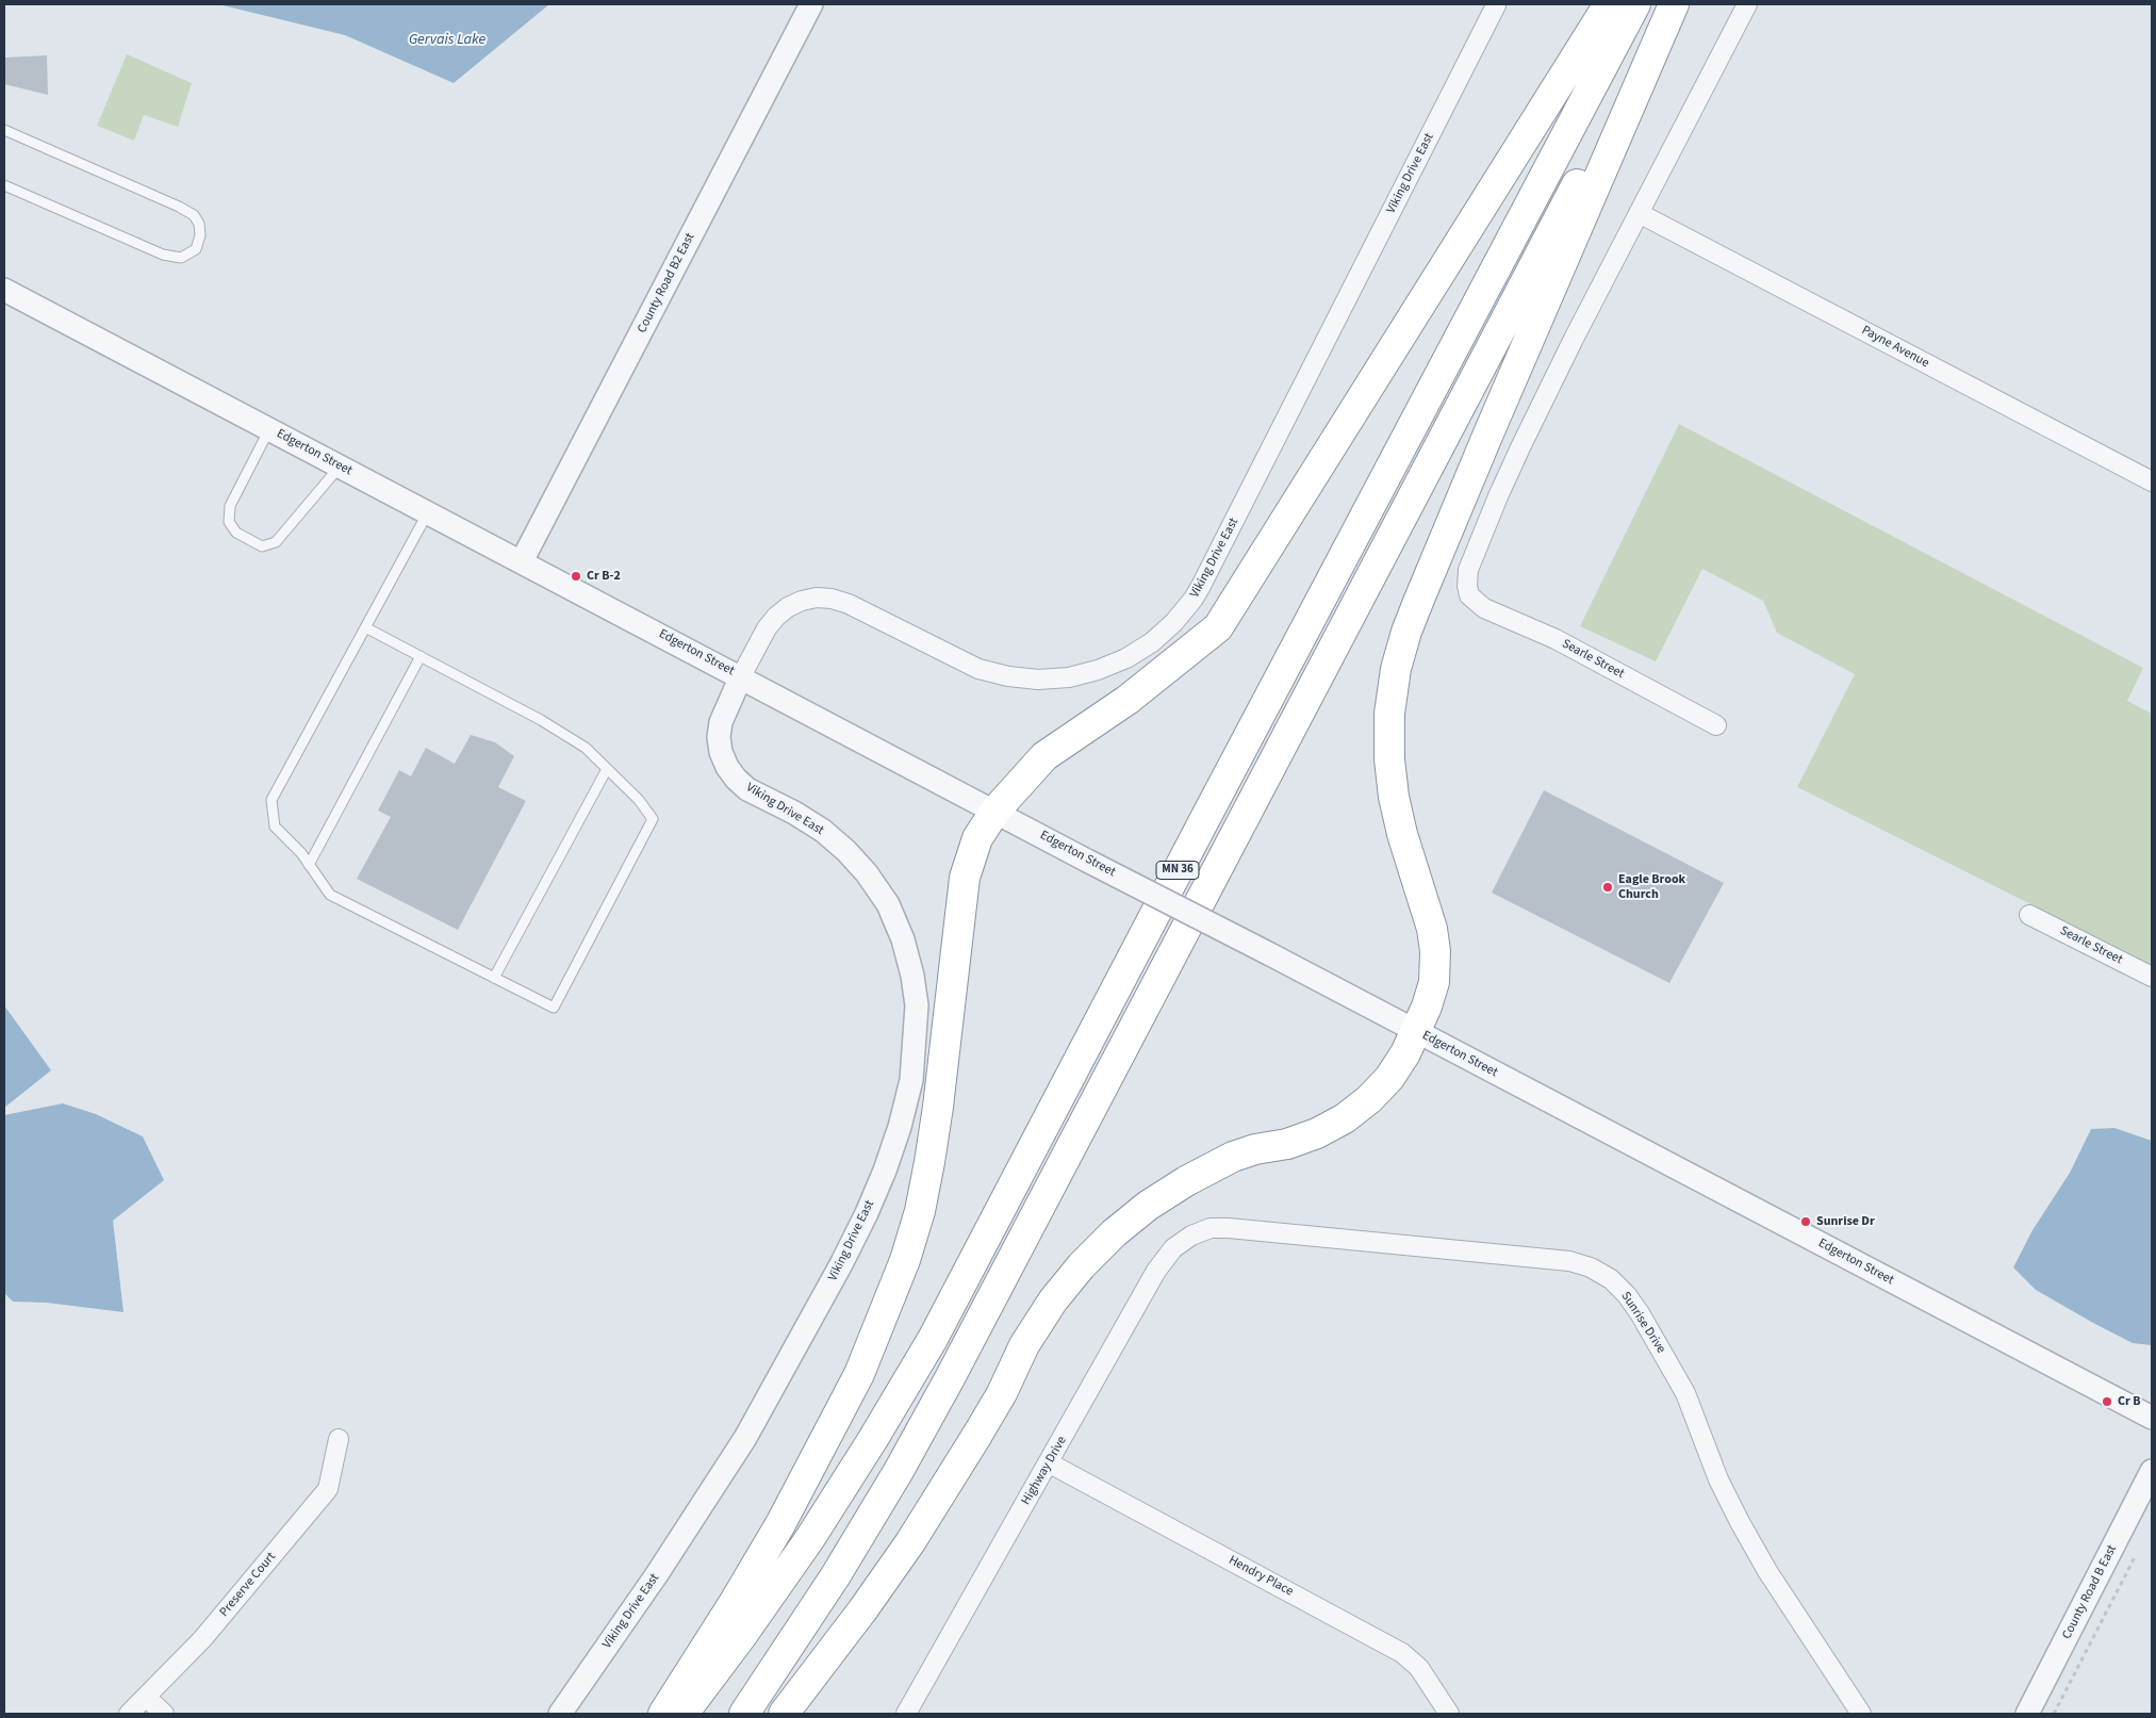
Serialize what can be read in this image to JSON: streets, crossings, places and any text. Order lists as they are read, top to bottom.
{
  "streets": {
    "highway": ["MN 36"],
    "street": [
      "Viking Drive East",
      "County Road B2 East",
      "Payne Avenue",
      "Edgerton Street",
      "Searle Street",
      "Sunrise Drive",
      "Highway Drive",
      "Hendry Place",
      "Preserve Court",
      "County Road B East"
    ]
  },
  "crossings": [
    ["Viking Drive East", "Edgerton Street"],
    ["County Road B2 East", "Edgerton Street"],
    ["Payne Avenue", "Searle Street"],
    ["Sunrise Drive", "Highway Drive"],
    ["Highway Drive", "Hendry Place"]
  ],
  "water": ["Gervais Lake"],
  "places": [
    "Cr B-2",
    "Eagle Brook Church",
    "Sunrise Dr",
    "Cr B"
  ]
}
